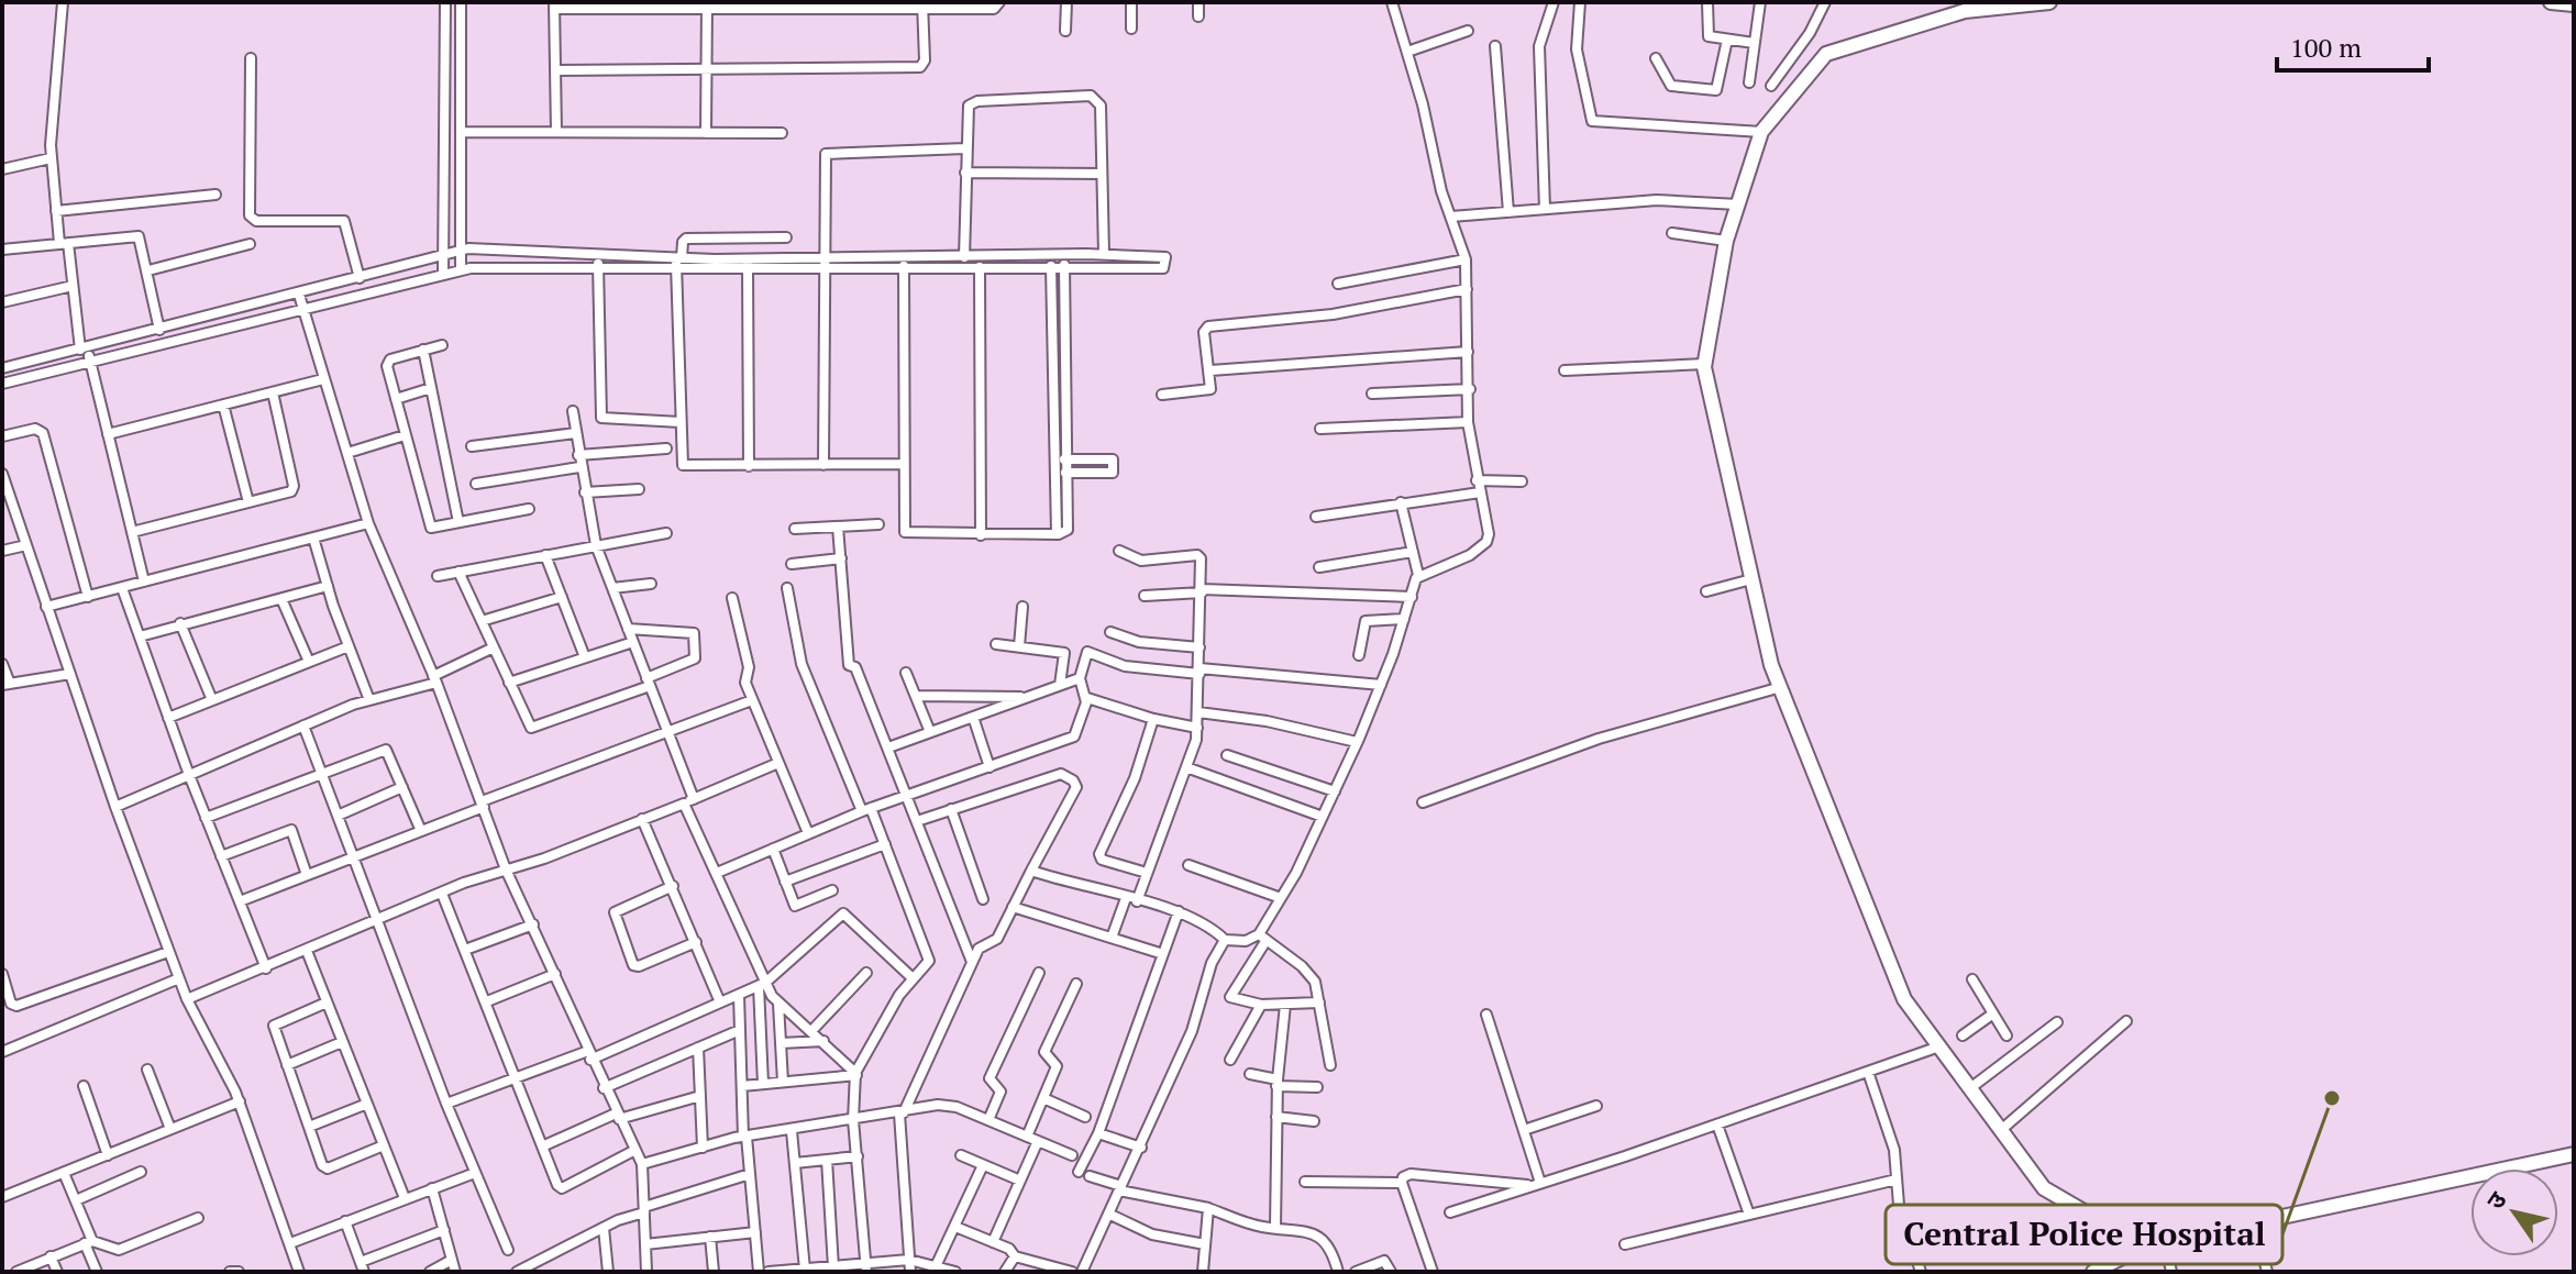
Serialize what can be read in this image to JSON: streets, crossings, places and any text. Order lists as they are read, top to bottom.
{
  "places": ["Central Police Hospital"],
  "scale_bar": "100 m",
  "north": "top left"
}
